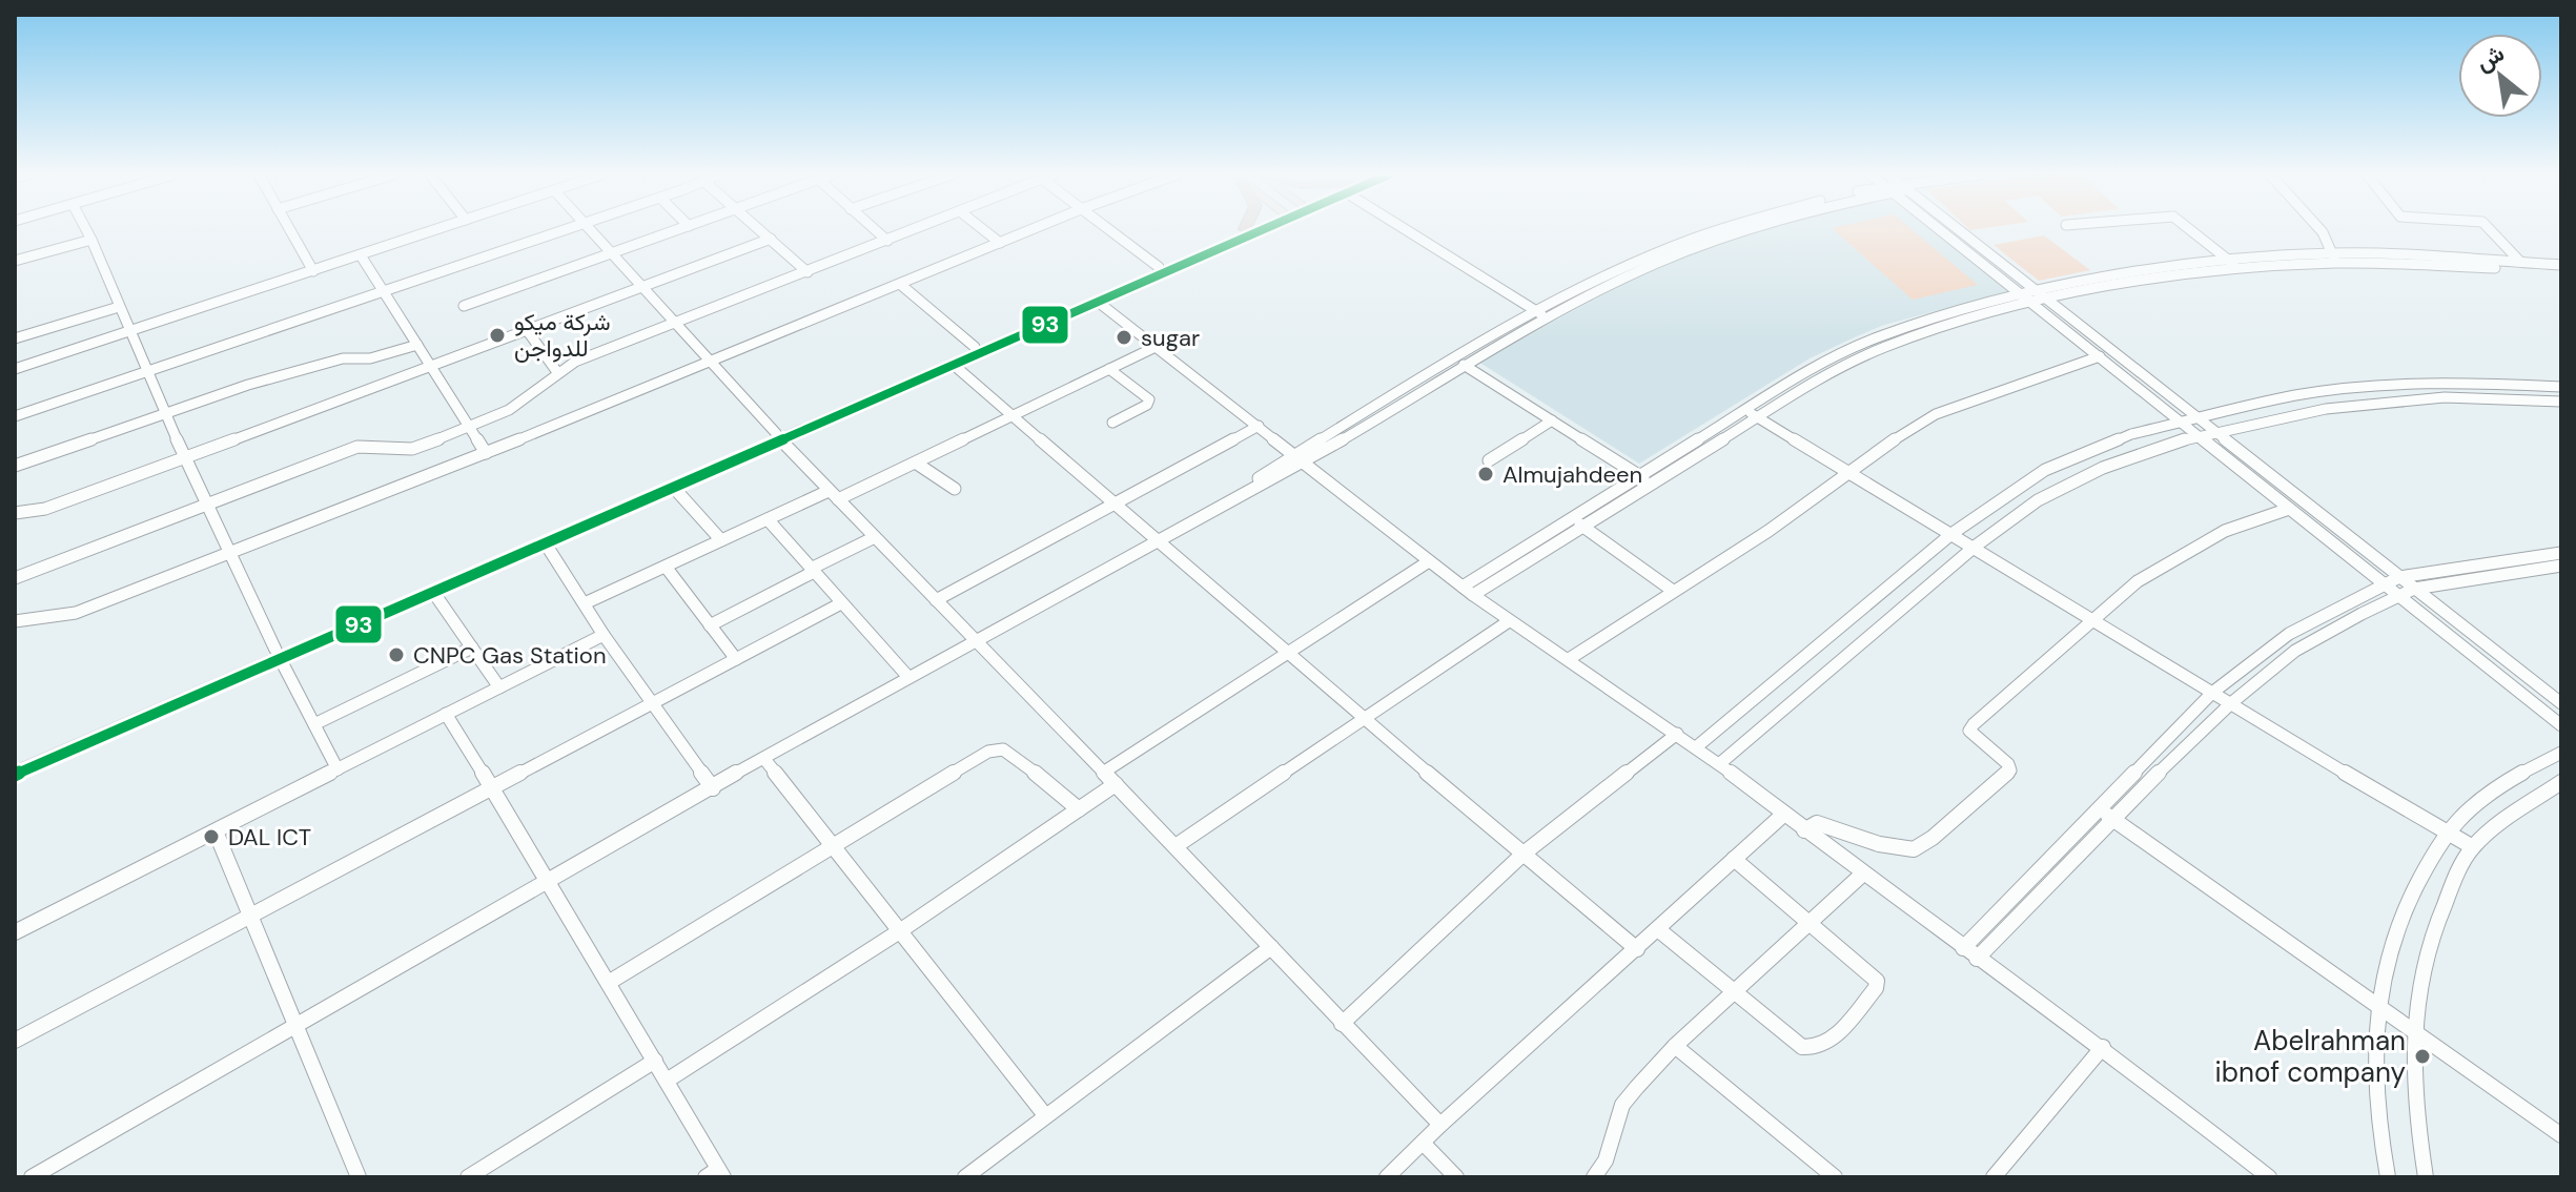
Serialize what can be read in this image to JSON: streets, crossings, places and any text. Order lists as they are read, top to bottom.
{
  "places": [
    "شركة ميكو للدواجن",
    "sugar",
    "Almujahdeen",
    "CNPC Gas Station",
    "DAL ICT",
    "Abelrahman ibnof company"
  ],
  "lines": ["transit line 93"],
  "north": "top left"
}
